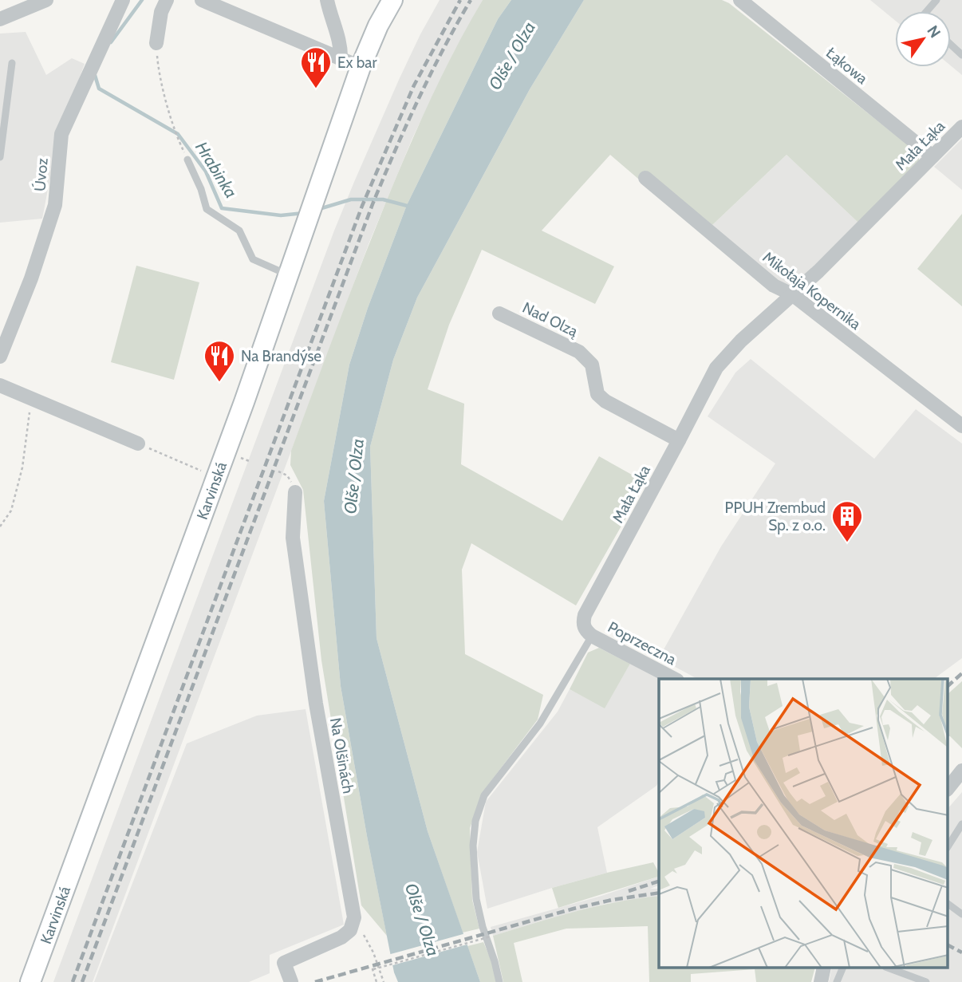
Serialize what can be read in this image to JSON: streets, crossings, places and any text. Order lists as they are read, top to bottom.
{
  "streets": {
    "main road": ["Karvinská"],
    "street": [
      "Łąkowa",
      "Mała Łąka",
      "Úvoz",
      "Mikołaja Kopernika",
      "Nad Olzą",
      "Poprzeczna",
      "Na Olšinách"
    ]
  },
  "crossings": [
    ["Łąkowa", "Mała Łąka"],
    ["Mała Łąka", "Mikołaja Kopernika"],
    ["Mała Łąka", "Nad Olzą"],
    ["Mała Łąka", "Poprzeczna"]
  ],
  "water": ["Olše / Olza", "Hrabinka"],
  "places": {
    "restaurant": ["Ex bar", "Na Brandýse"],
    "building": ["PPUH Zrembud Sp. z o.o."]
  },
  "north": "top right"
}
